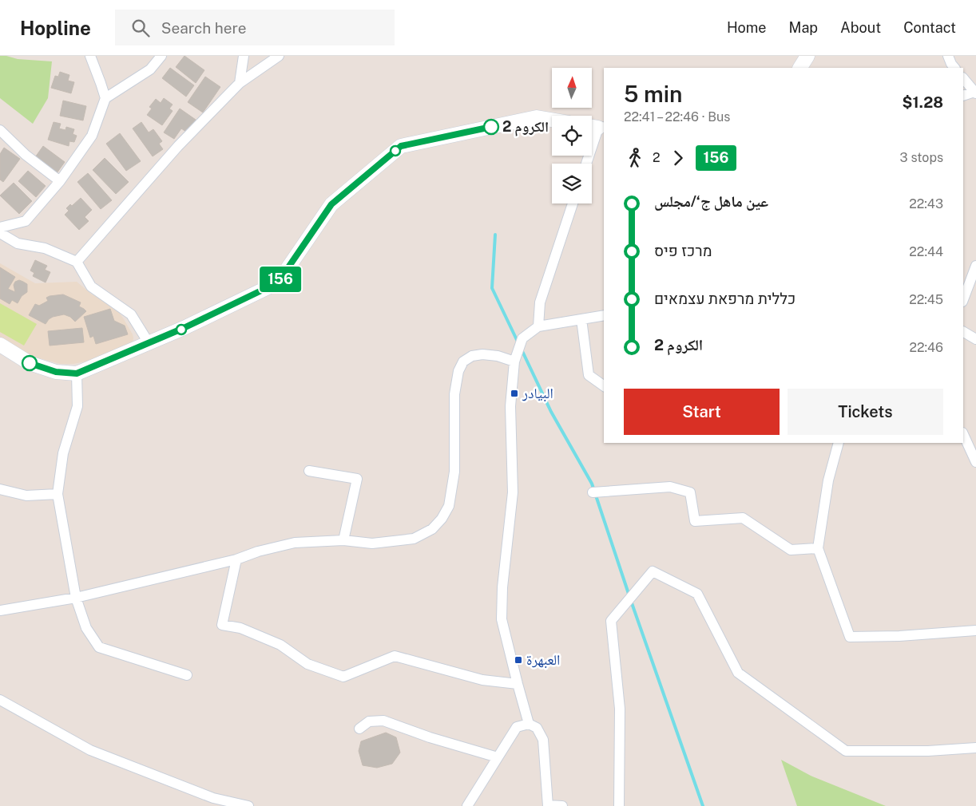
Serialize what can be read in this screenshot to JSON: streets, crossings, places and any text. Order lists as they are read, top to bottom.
{
  "places": {
    "other": ["الكروم 2"],
    "transit": ["البيادر", "العبهرة"]
  },
  "lines": ["bus line 156"],
  "north": "top",
  "page": {
    "header": "Hopline",
    "search": "Search here",
    "nav": [
      "Home",
      "Map",
      "About",
      "Contact"
    ],
    "on_map": "156",
    "heading": ["5 min", "22:41 – 22:46 · Bus", "$1.28"],
    "legs": ["2", "156", "3 stops"],
    "list": [
      {
        "name": "عين ماهل ج‘/مجلس",
        "value": "22:43"
      },
      {
        "name": "מרכז פיס",
        "value": "22:44"
      },
      {
        "name": "כללית מרפאת עצמאים",
        "value": "22:45"
      },
      {
        "name": "الكروم 2",
        "value": "22:46"
      }
    ],
    "buttons": ["Start", "Tickets"]
  }
}
